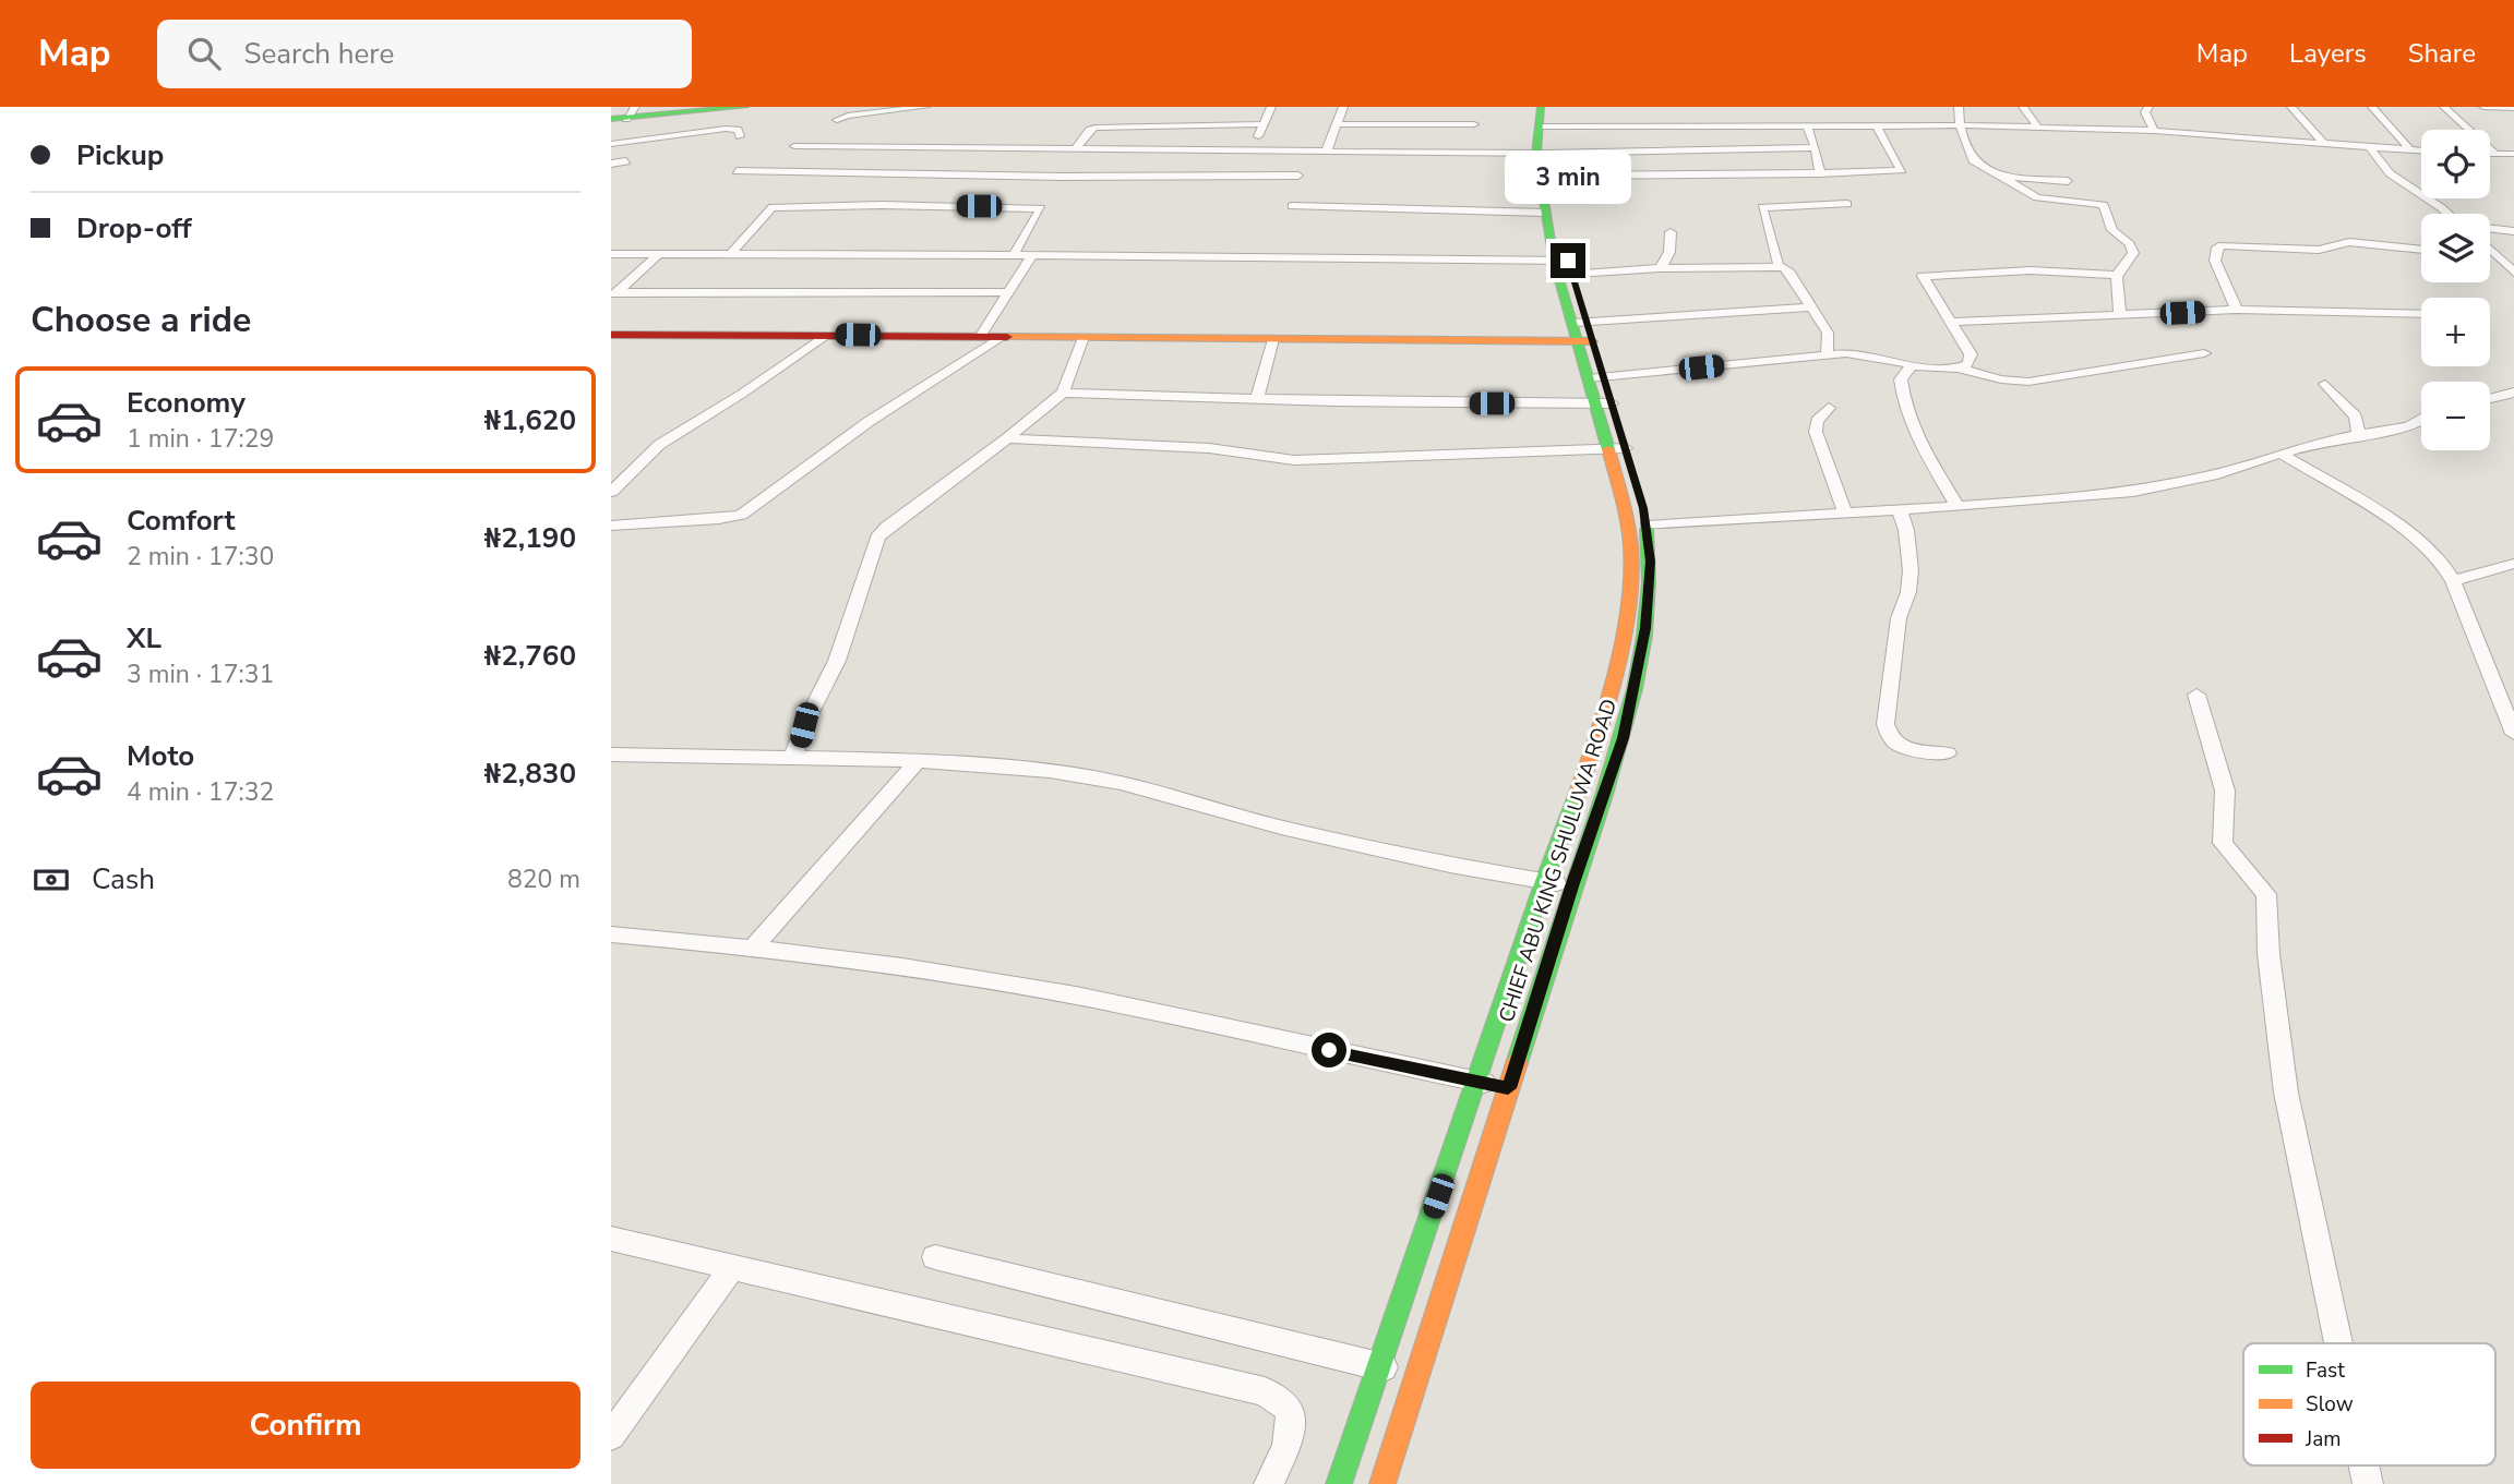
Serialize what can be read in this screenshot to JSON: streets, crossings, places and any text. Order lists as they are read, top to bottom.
{
  "streets": {
    "street": ["CHIEF ABU KING SHULUWA ROAD"]
  },
  "legend": ["Fast", "Slow", "Jam"],
  "page": {
    "header": "Map",
    "search": "Search here",
    "nav": ["Map", "Layers", "Share"],
    "banner": ["Pickup", "Drop-off"],
    "map_buttons": ["+", "−"],
    "bubble": "3 min",
    "heading": "Choose a ride",
    "list": [
      {
        "name": "Economy",
        "note": "1 min · 17:29",
        "value": "₦1,620"
      },
      {
        "name": "Comfort",
        "note": "2 min · 17:30",
        "value": "₦2,190"
      },
      {
        "name": "XL",
        "note": "3 min · 17:31",
        "value": "₦2,760"
      },
      {
        "name": "Moto",
        "note": "4 min · 17:32",
        "value": "₦2,830"
      }
    ],
    "pay": ["Cash", "820 m"],
    "buttons": "Confirm"
  }
}
